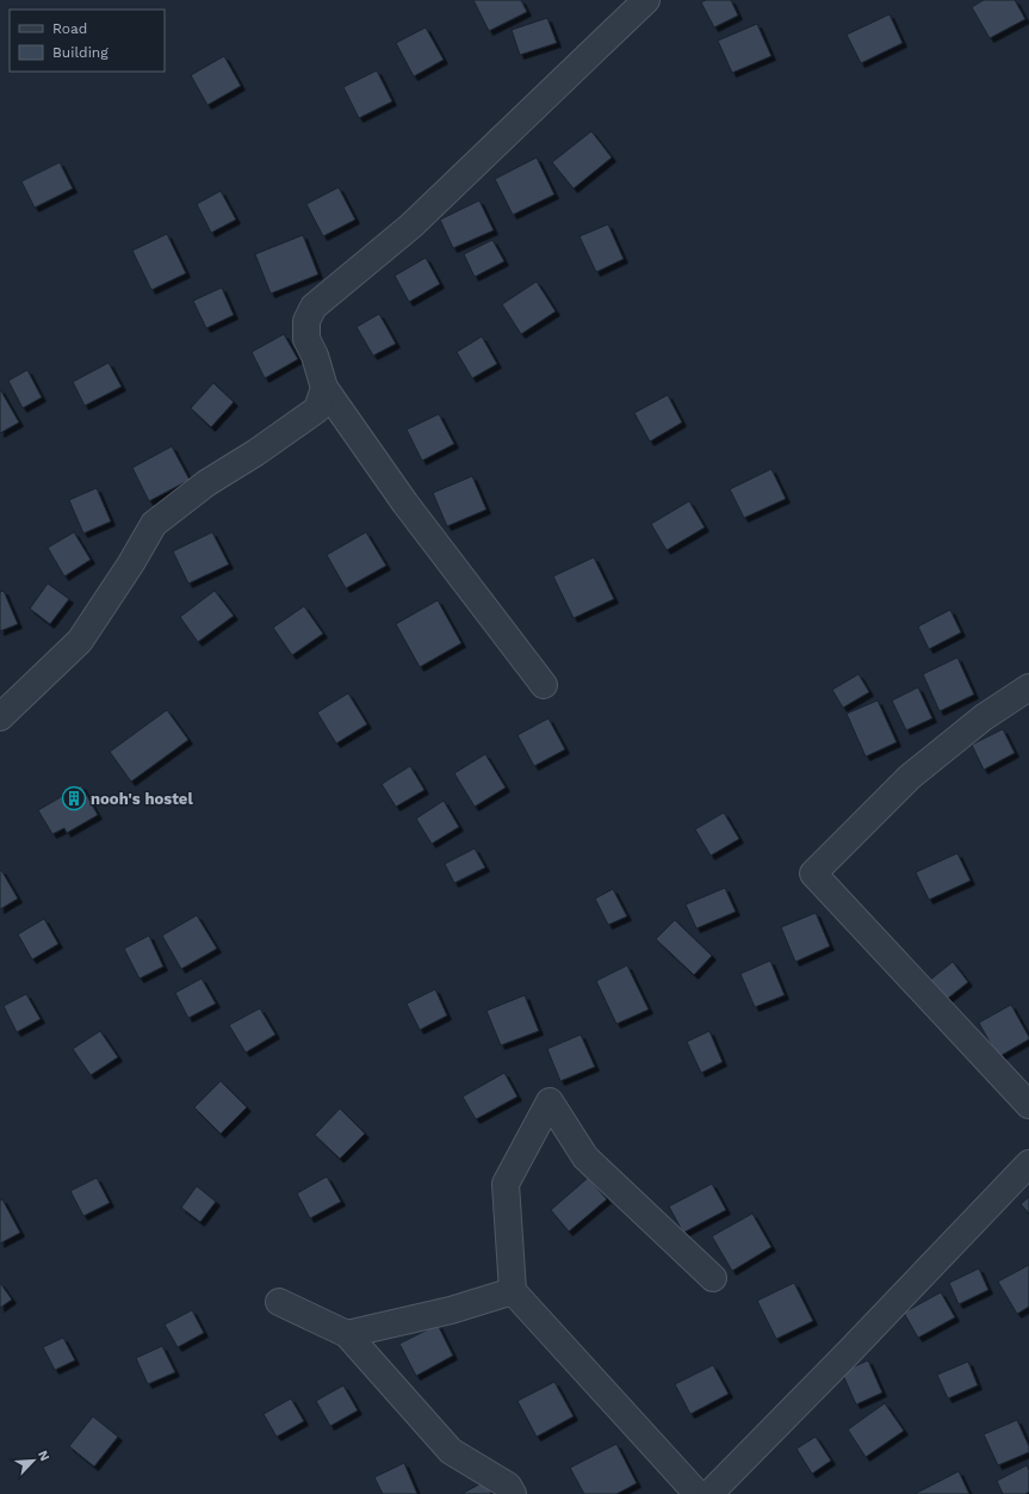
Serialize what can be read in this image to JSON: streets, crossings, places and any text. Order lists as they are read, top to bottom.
{
  "places": {
    "building": ["nooh's hostel"]
  },
  "legend": ["Road", "Building"],
  "north": "top right"
}
